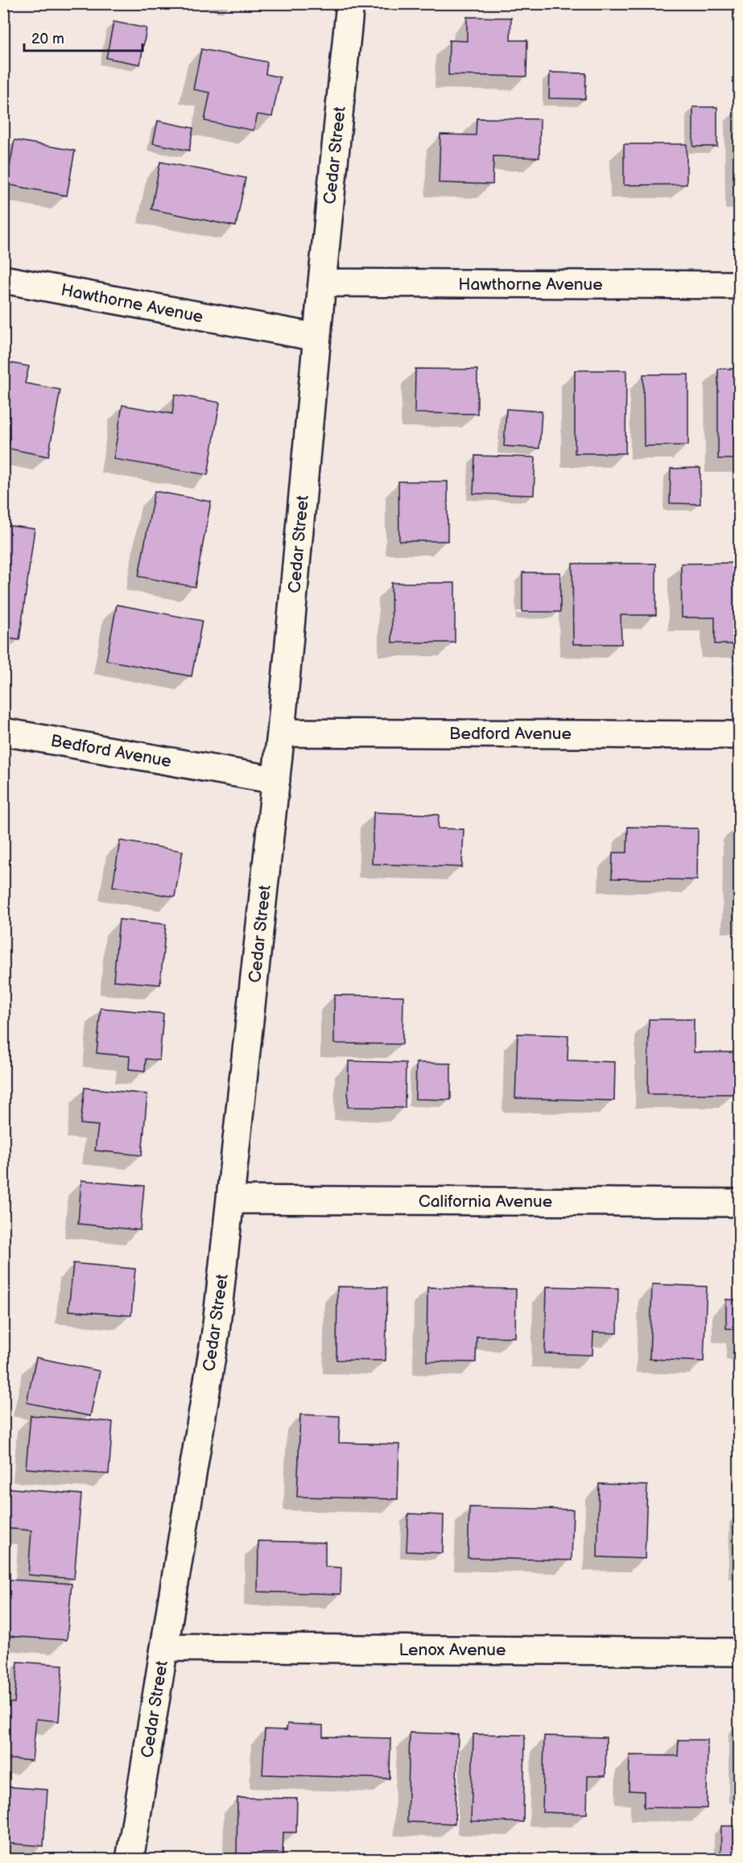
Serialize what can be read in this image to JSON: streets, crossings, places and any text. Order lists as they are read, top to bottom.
{
  "streets": {
    "street": [
      "Cedar Street",
      "Hawthorne Avenue",
      "Bedford Avenue",
      "California Avenue",
      "Lenox Avenue"
    ]
  },
  "crossings": [
    ["Cedar Street", "Hawthorne Avenue"],
    ["Cedar Street", "Bedford Avenue"],
    ["Cedar Street", "California Avenue"],
    ["Cedar Street", "Lenox Avenue"]
  ],
  "scale_bar": "20 m"
}
